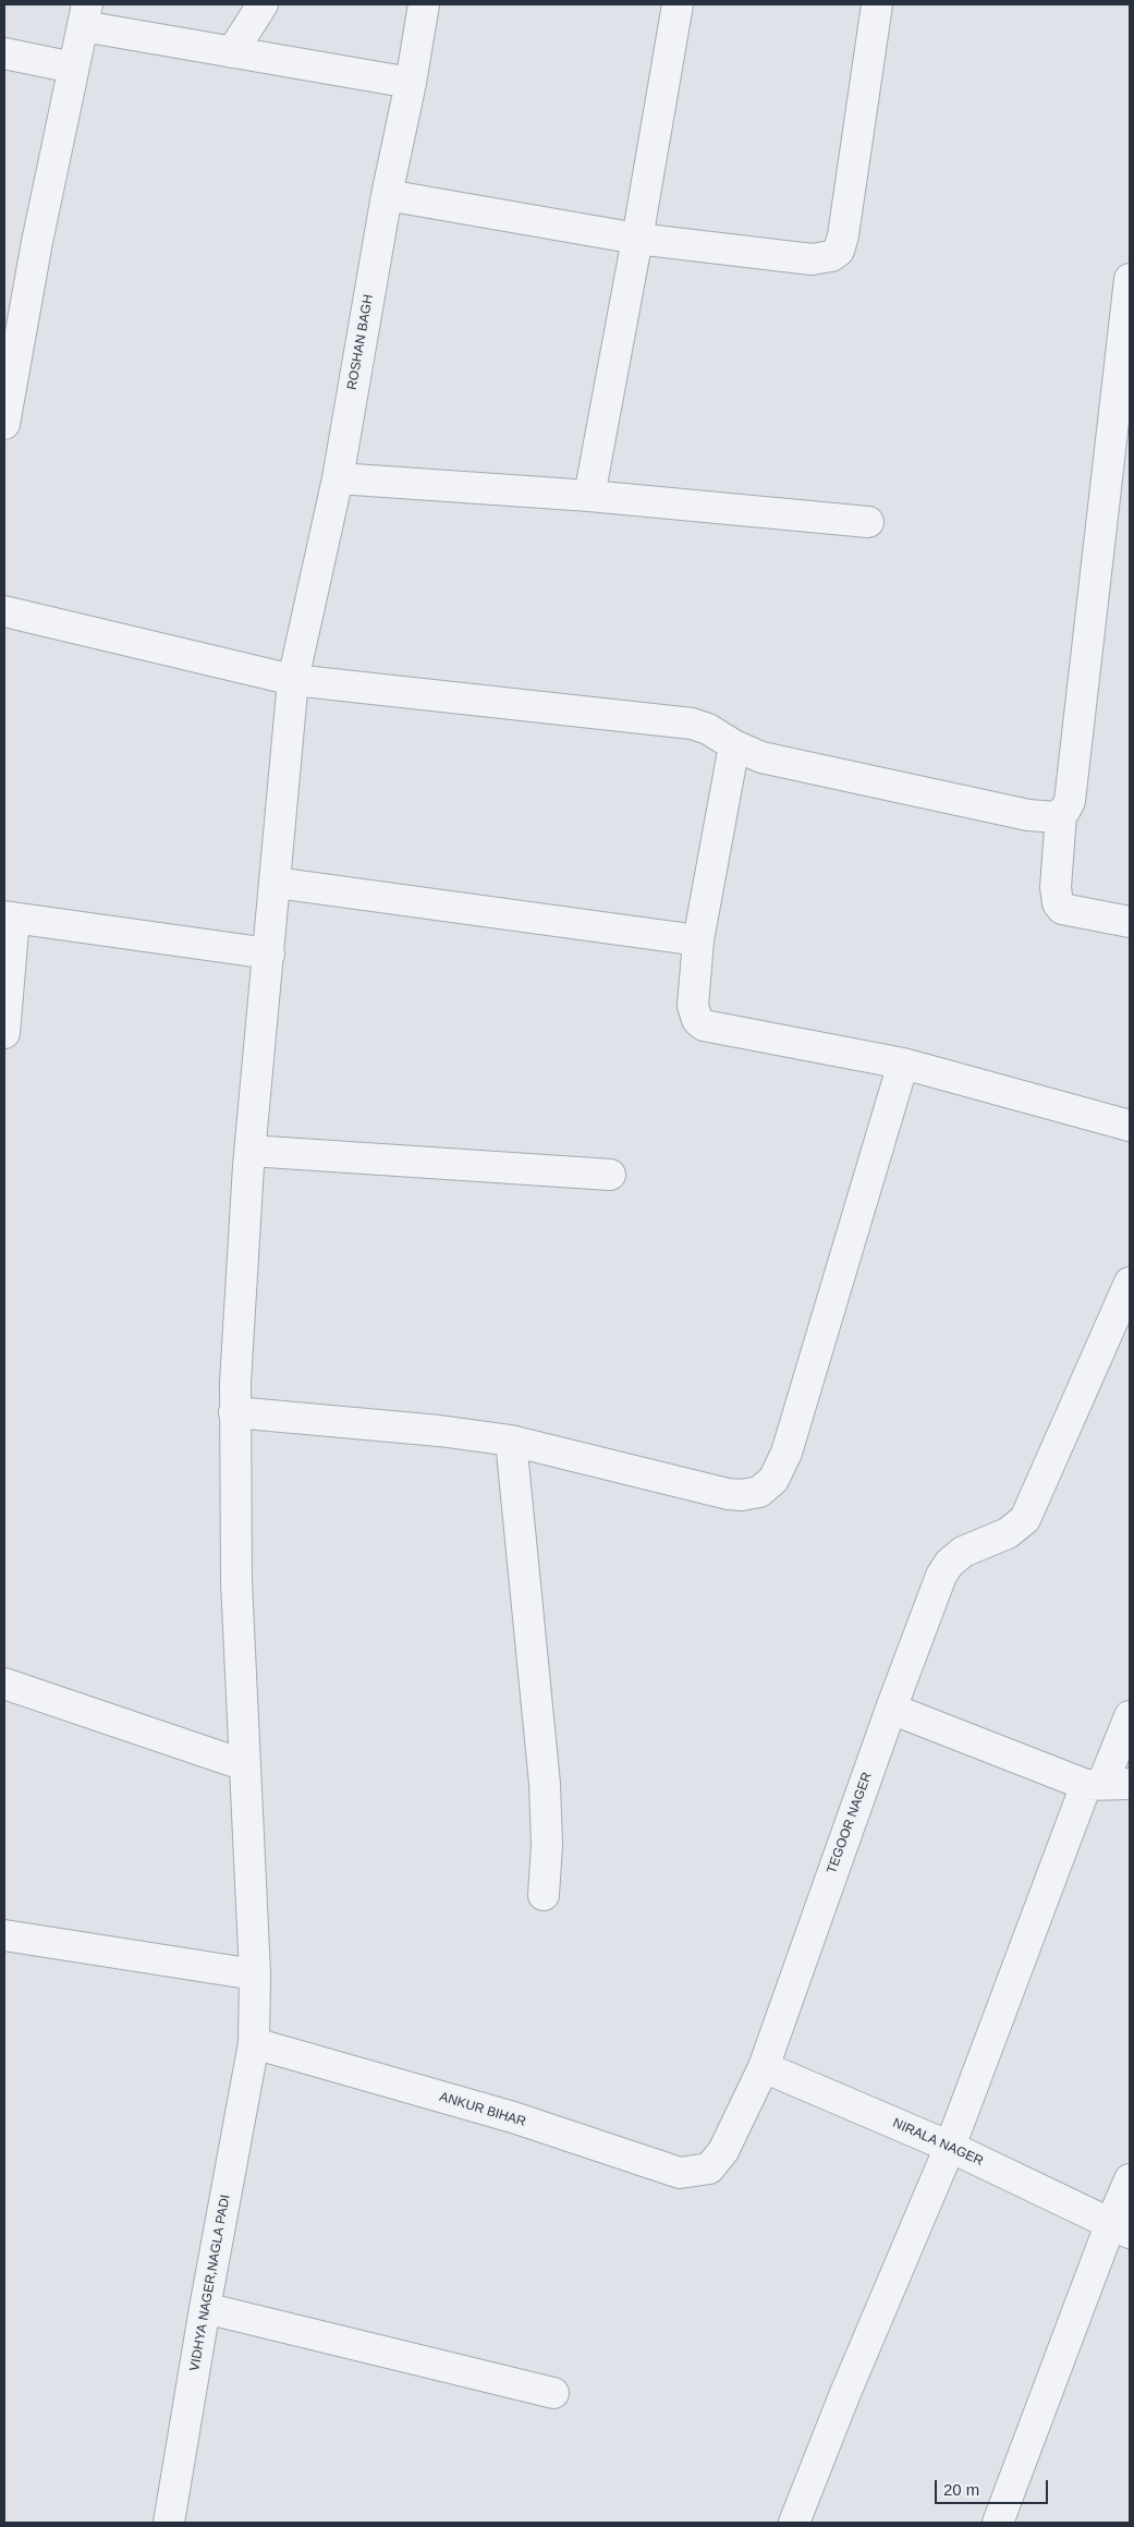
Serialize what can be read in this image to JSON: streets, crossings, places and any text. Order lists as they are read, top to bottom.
{
  "streets": {
    "street": [
      "ROSHAN BAGH",
      "TEGOOR NAGER",
      "ANKUR BIHAR",
      "NIRALA NAGER",
      "VIDHYA NAGER,NAGLA PADI"
    ]
  },
  "crossings": [
    ["ROSHAN BAGH", "VIDHYA NAGER,NAGLA PADI"],
    ["TEGOOR NAGER", "ANKUR BIHAR"],
    ["TEGOOR NAGER", "NIRALA NAGER"],
    ["ANKUR BIHAR", "VIDHYA NAGER,NAGLA PADI"]
  ],
  "scale_bar": "20 m"
}
